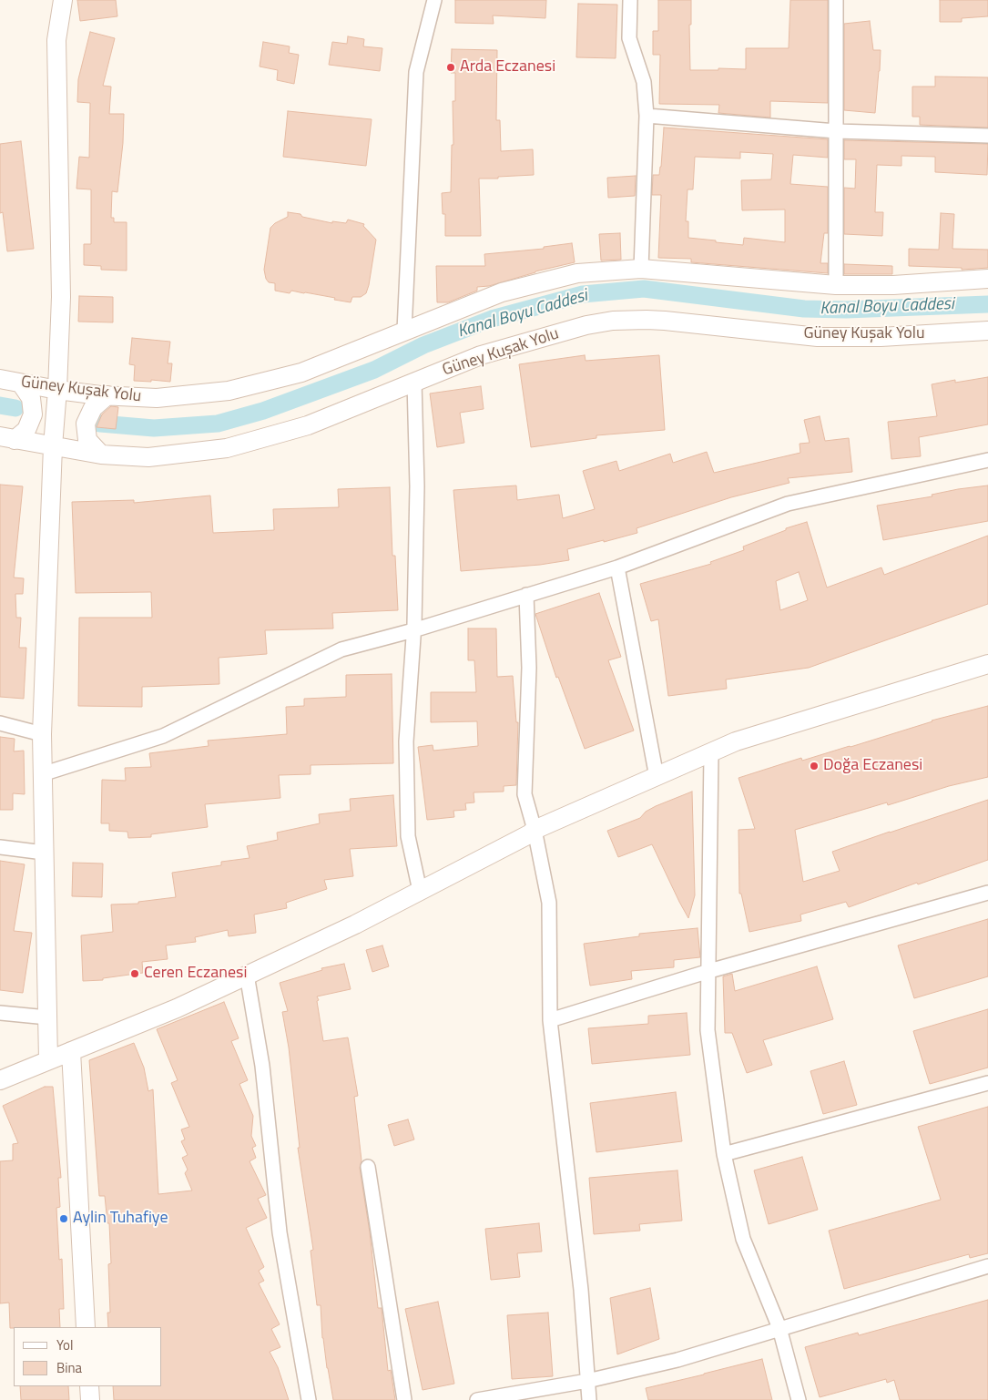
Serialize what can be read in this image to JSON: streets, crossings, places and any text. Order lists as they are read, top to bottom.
{
  "streets": {
    "main road": ["Güney Kuşak Yolu"]
  },
  "water": ["Kanal Boyu Caddesi"],
  "places": [
    "Arda Eczanesi",
    "Doğa Eczanesi",
    "Ceren Eczanesi",
    "Aylin Tuhafiye"
  ],
  "legend": ["Yol", "Bina"]
}
